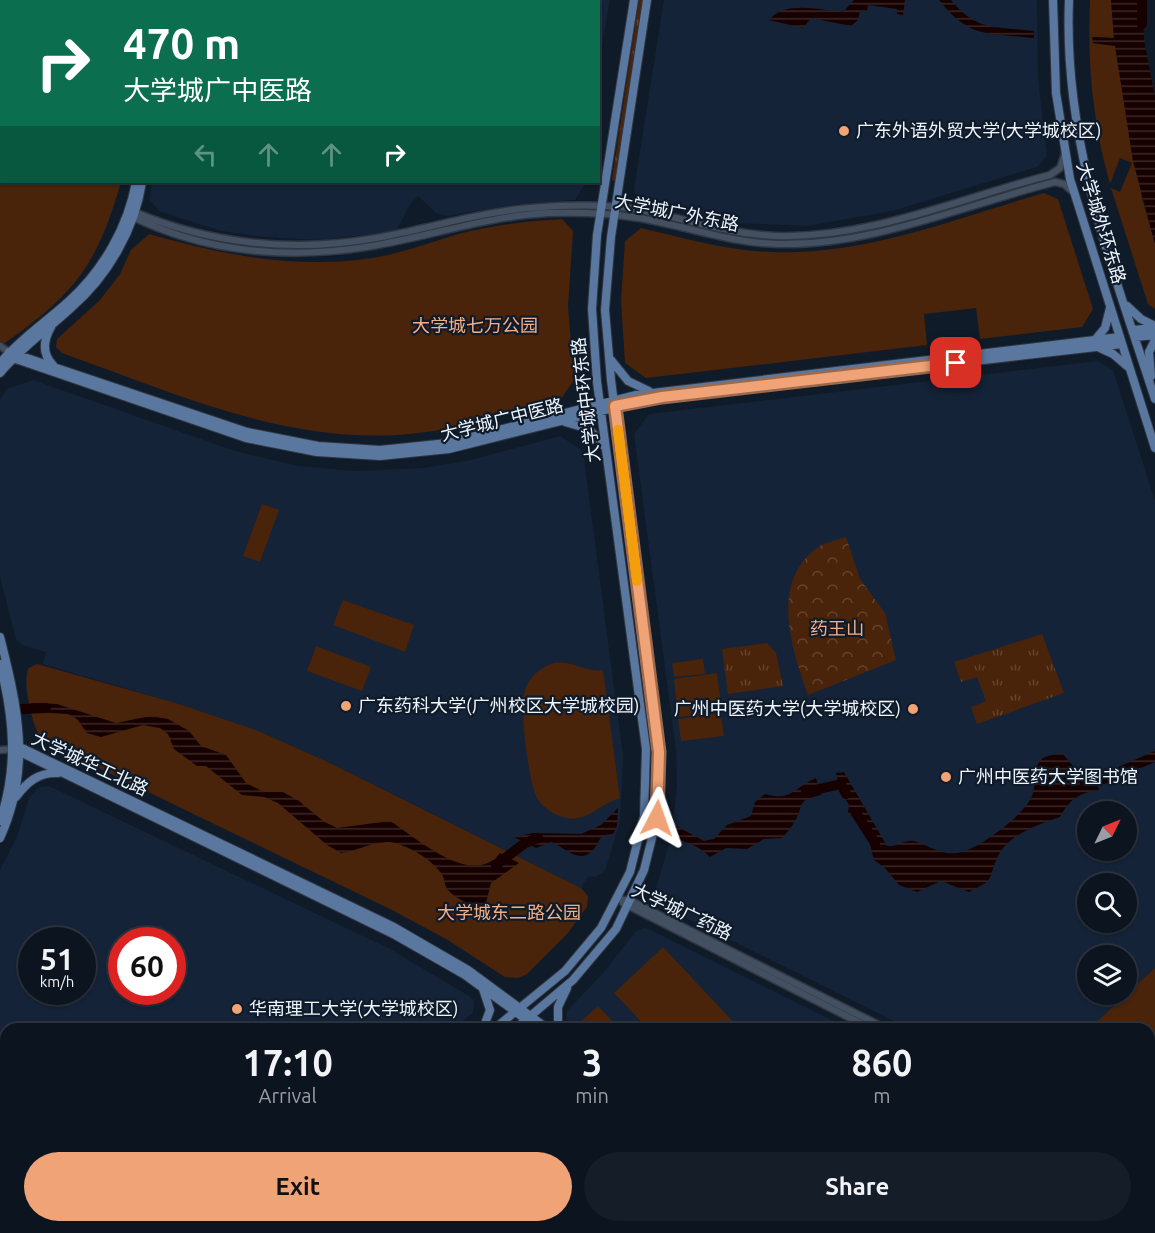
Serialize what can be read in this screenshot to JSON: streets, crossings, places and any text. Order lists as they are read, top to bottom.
{
  "streets": {
    "main road": [
      "大学城外环东路",
      "大学城中环东路",
      "大学城广中医路",
      "大学城华工北路"
    ],
    "street": ["大学城广外东路", "大学城广药路"]
  },
  "crossings": [
    ["大学城广外东路", "大学城外环东路"],
    ["大学城广外东路", "大学城中环东路"],
    ["大学城外环东路", "大学城广中医路"],
    ["大学城中环东路", "大学城广中医路"],
    ["大学城中环东路", "大学城华工北路"],
    ["大学城中环东路", "大学城广药路"]
  ],
  "parks": ["大学城七万公园", "药王山", "大学城东二路公园"],
  "places": [
    "广东外语外贸大学(大学城校区)",
    "广东药科大学(广州校区大学城校园)",
    "广州中医药大学(大学城校区)",
    "广州中医药大学图书馆",
    "华南理工大学(大学城校区)"
  ],
  "north": "top right",
  "page": {
    "turn": ["470 m", "大学城广中医路"],
    "speed": "51 km/h",
    "limit": "60",
    "eta": [
      "17:10",
      "Arrival",
      "3",
      "min",
      "860",
      "m"
    ],
    "buttons": ["Exit", "Share"]
  }
}
